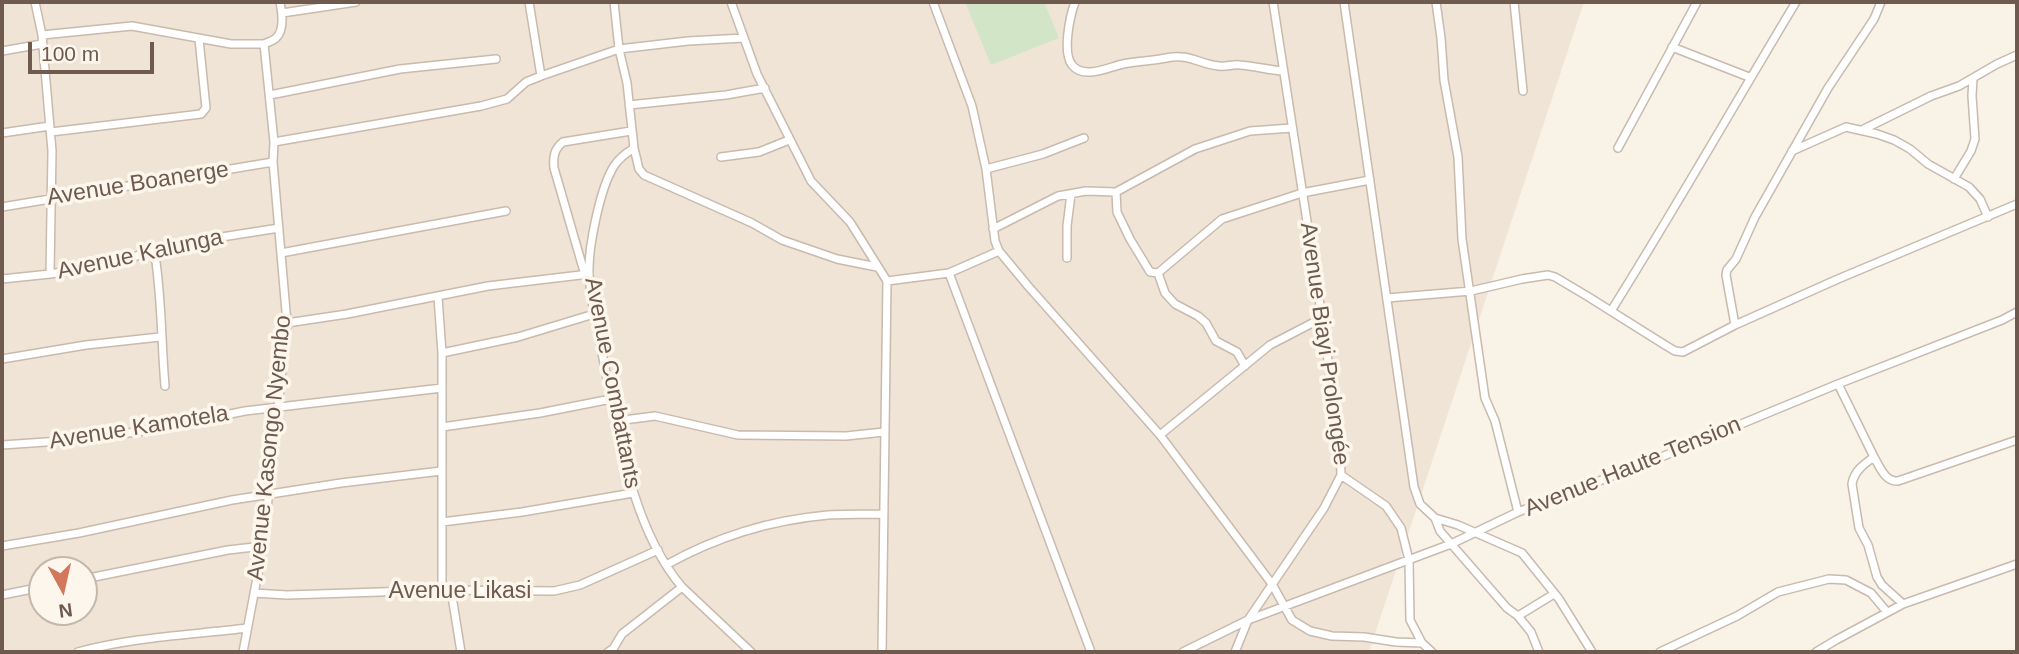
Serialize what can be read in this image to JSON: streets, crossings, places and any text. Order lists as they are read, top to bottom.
{
  "streets": {
    "street": [
      "Avenue Boanerge",
      "Avenue Kalunga",
      "Avenue Biayi Prolongée",
      "Avenue Combattants",
      "Avenue Kamotela",
      "Avenue Kasongo Nyembo",
      "Avenue Haute Tension",
      "Avenue Likasi"
    ]
  },
  "crossings": [
    ["Avenue Boanerge", "Avenue Kasongo Nyembo"],
    ["Avenue Kalunga", "Avenue Kasongo Nyembo"],
    ["Avenue Biayi Prolongée", "Avenue Haute Tension"],
    ["Avenue Combattants", "Avenue Likasi"],
    ["Avenue Kamotela", "Avenue Kasongo Nyembo"],
    ["Avenue Kasongo Nyembo", "Avenue Likasi"]
  ],
  "scale_bar": "100 m",
  "north": "bottom"
}
